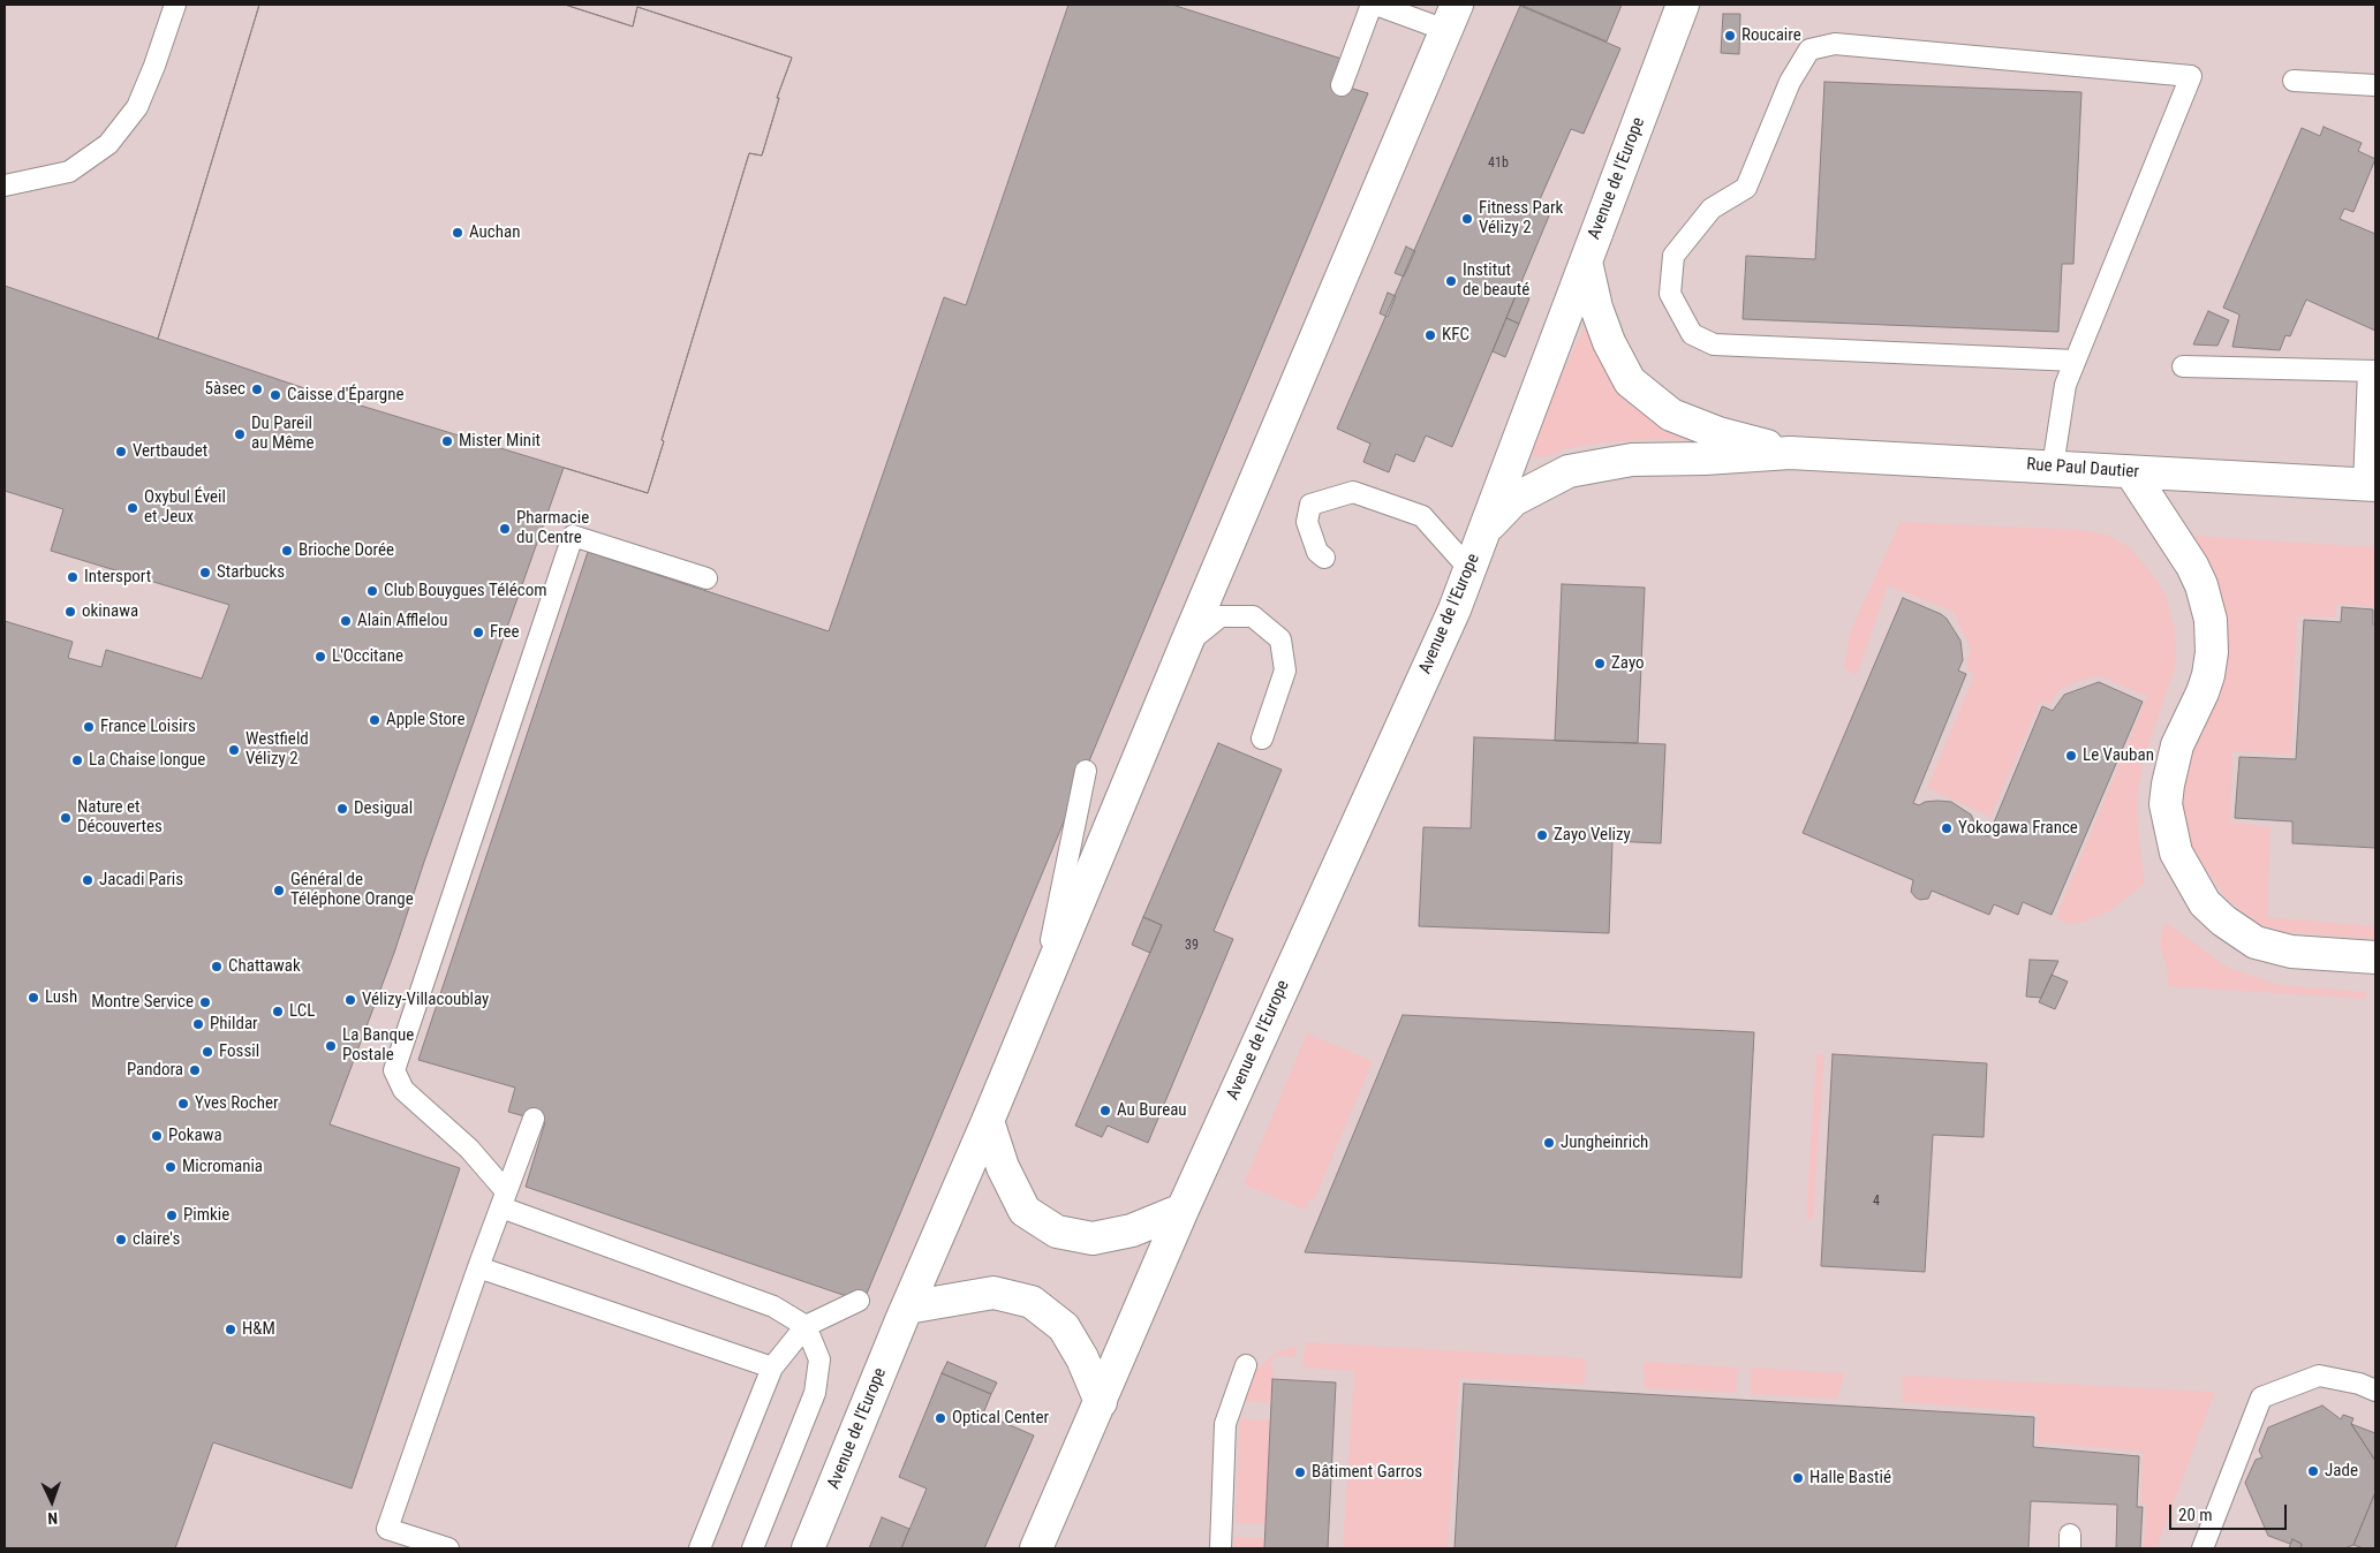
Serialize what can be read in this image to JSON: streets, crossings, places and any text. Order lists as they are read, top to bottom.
{
  "streets": {
    "street": ["Avenue de l'Europe", "Rue Paul Dautier"]
  },
  "crossings": [
    ["Avenue de l'Europe", "Rue Paul Dautier"]
  ],
  "places": [
    "Roucaire",
    "Fitness Park Vélizy 2",
    "Auchan",
    "Institut de beauté",
    "KFC",
    "5àsec",
    "Caisse d'Épargne",
    "Du Pareil au Même",
    "Mister Minit",
    "Vertbaudet",
    "Oxybul Éveil et Jeux",
    "Pharmacie du Centre",
    "Brioche Dorée",
    "Starbucks",
    "Intersport",
    "Club Bouygues Télécom",
    "okinawa",
    "Alain Afflelou",
    "Free",
    "L'Occitane",
    "Zayo",
    "Apple Store",
    "France Loisirs",
    "Westfield Vélizy 2",
    "Le Vauban",
    "La Chaise longue",
    "Desigual",
    "Nature et Découvertes",
    "Yokogawa France",
    "Zayo Velizy",
    "Jacadi Paris",
    "Général de Téléphone Orange",
    "Chattawak",
    "Lush",
    "Vélizy-Villacoublay",
    "Montre Service",
    "LCL",
    "Phildar",
    "La Banque Postale",
    "Fossil",
    "Pandora",
    "Yves Rocher",
    "Au Bureau",
    "Pokawa",
    "Jungheinrich",
    "Micromania",
    "Pimkie",
    "claire's",
    "H&M",
    "Optical Center",
    "Jade",
    "Bâtiment Garros",
    "Halle Bastié"
  ],
  "house_numbers": ["41b", "39", "4"],
  "scale_bar": "20 m",
  "north": "bottom"
}
